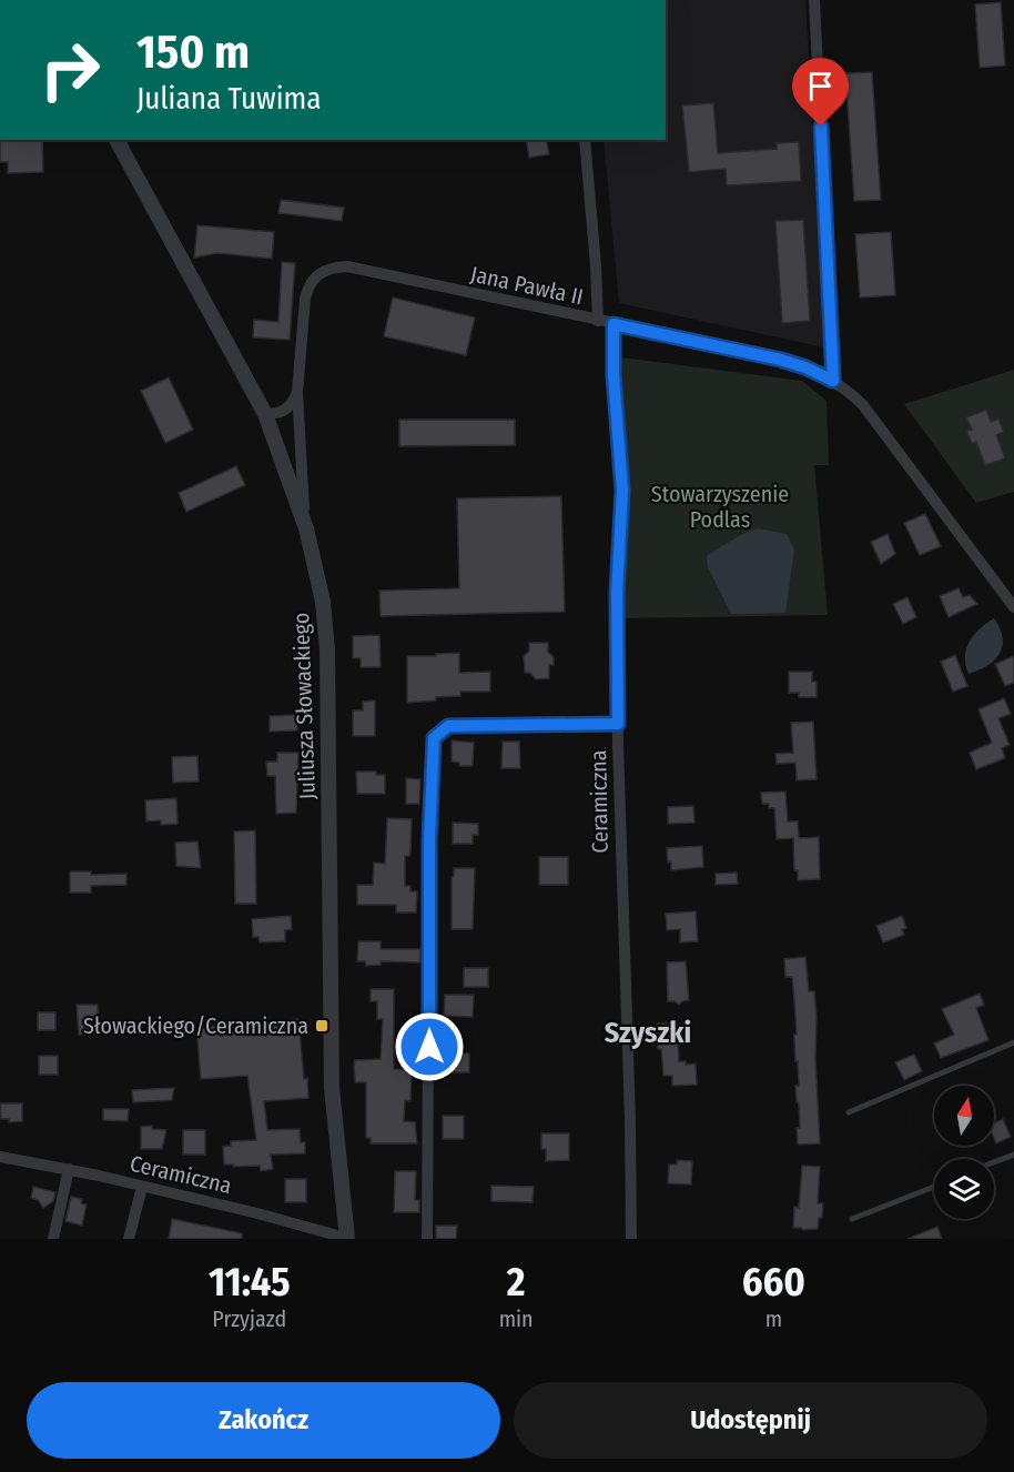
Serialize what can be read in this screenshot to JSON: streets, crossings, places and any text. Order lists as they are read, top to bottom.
{
  "streets": {
    "street": ["Jana Pawła II", "Juliusza Słowackiego", "Ceramiczna"]
  },
  "crossings": [
    ["Jana Pawła II", "Juliusza Słowackiego"],
    ["Jana Pawła II", "Ceramiczna"],
    ["Juliusza Słowackiego", "Ceramiczna"]
  ],
  "districts": ["Szyszki"],
  "parks": ["Stowarzyszenie Podlas"],
  "places": {
    "transit": ["Słowackiego/Ceramiczna"]
  },
  "north": "top",
  "page": {
    "turn": ["150 m", "Juliana Tuwima"],
    "eta": [
      "11:45",
      "Przyjazd",
      "2",
      "min",
      "660",
      "m"
    ],
    "buttons": ["Zakończ", "Udostępnij"]
  }
}
